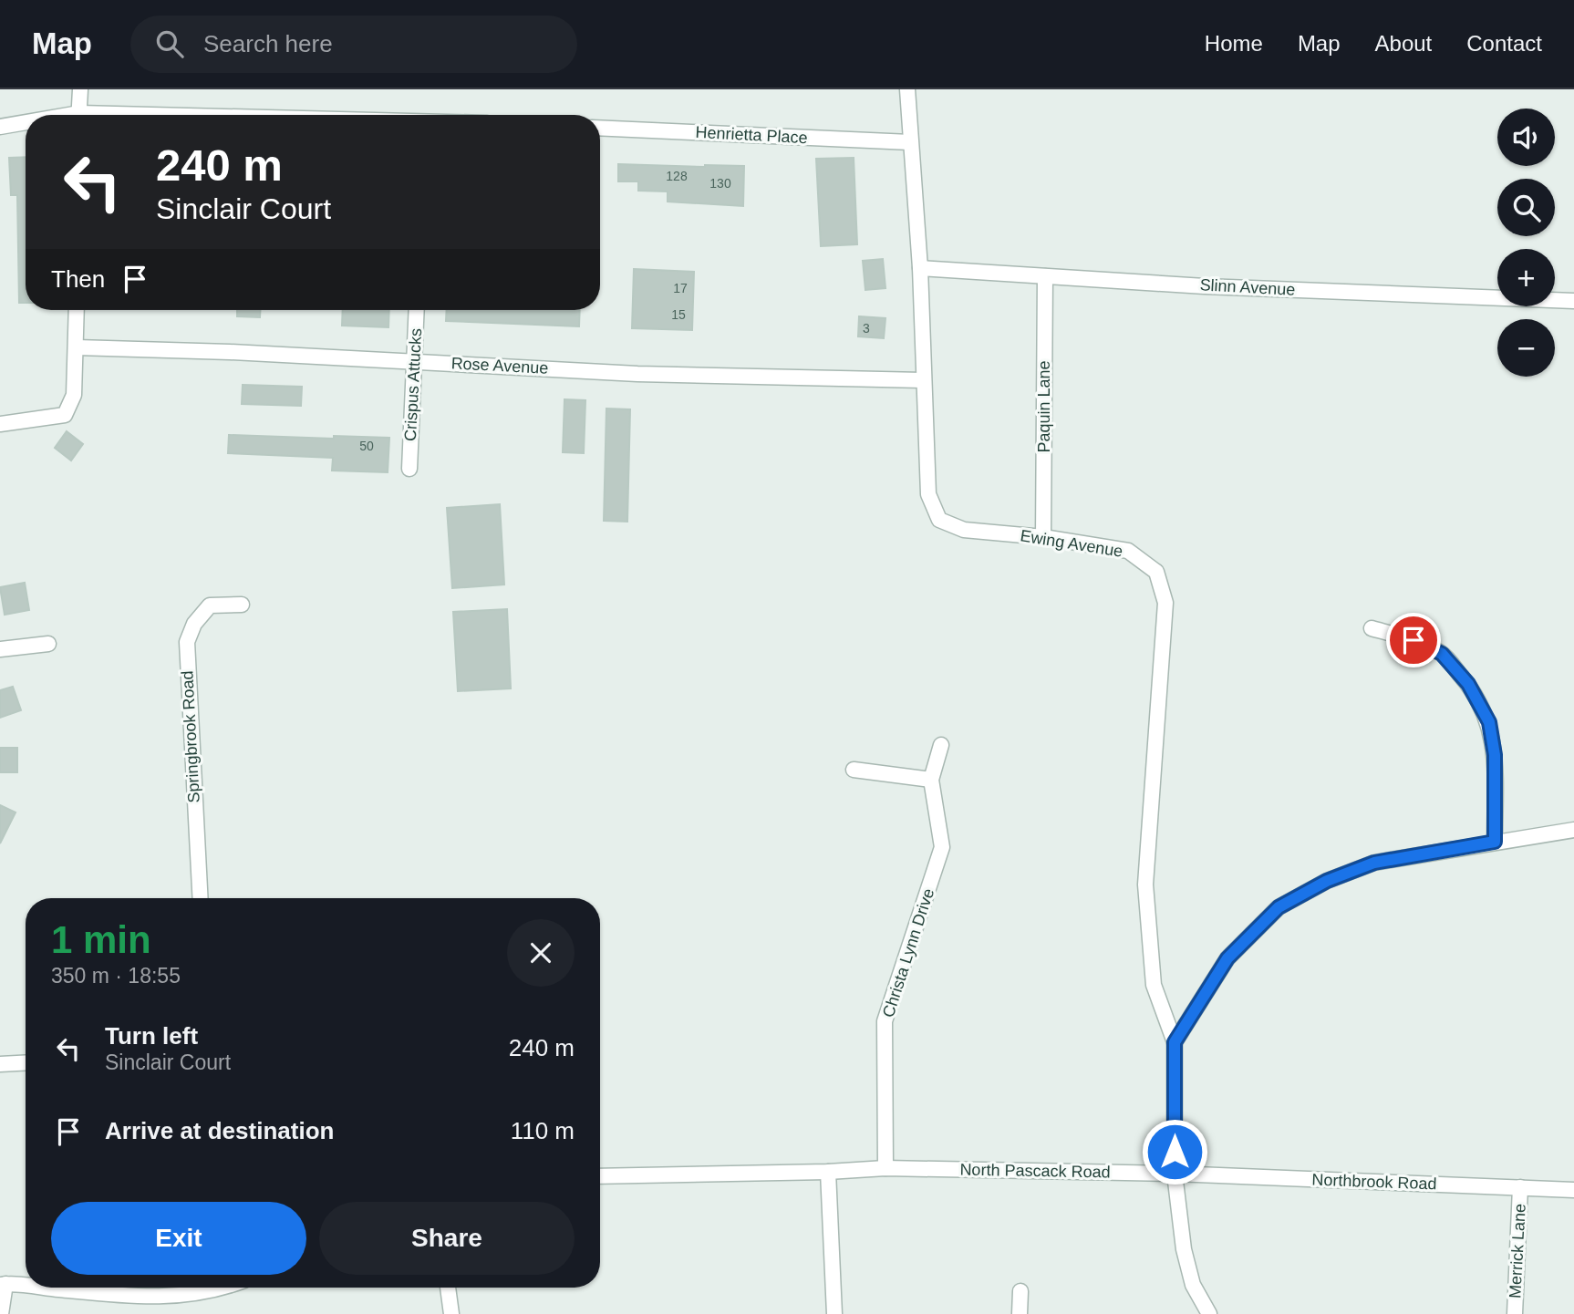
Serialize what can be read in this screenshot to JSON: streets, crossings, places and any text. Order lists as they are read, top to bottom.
{
  "streets": {
    "street": [
      "Henrietta Place",
      "Slinn Avenue",
      "Rose Avenue",
      "Crispus Attucks",
      "Paquin Lane",
      "Ewing Avenue",
      "Springbrook Road",
      "Christa Lynn Drive",
      "North Pascack Road",
      "Northbrook Road",
      "Merrick Lane"
    ]
  },
  "crossings": [
    ["Henrietta Place", "Ewing Avenue"],
    ["Slinn Avenue", "Paquin Lane"],
    ["Slinn Avenue", "Ewing Avenue"],
    ["Rose Avenue", "Crispus Attucks"],
    ["Rose Avenue", "Ewing Avenue"],
    ["Paquin Lane", "Ewing Avenue"],
    ["Christa Lynn Drive", "North Pascack Road"],
    ["North Pascack Road", "Northbrook Road"],
    ["Northbrook Road", "Merrick Lane"]
  ],
  "house_numbers": [
    "128",
    "130",
    "17",
    "15",
    "3",
    "50"
  ],
  "page": {
    "header": "Map",
    "search": "Search here",
    "nav": [
      "Home",
      "Map",
      "About",
      "Contact"
    ],
    "map_buttons": ["+", "−"],
    "turn": ["240 m", "Sinclair Court"],
    "then": "Then",
    "heading": ["1 min", "350 m · 18:55"],
    "list": [
      {
        "name": "Turn left",
        "note": "Sinclair Court",
        "value": "240 m"
      },
      {
        "name": "Arrive at destination",
        "value": "110 m"
      }
    ],
    "buttons": ["Exit", "Share"]
  }
}
